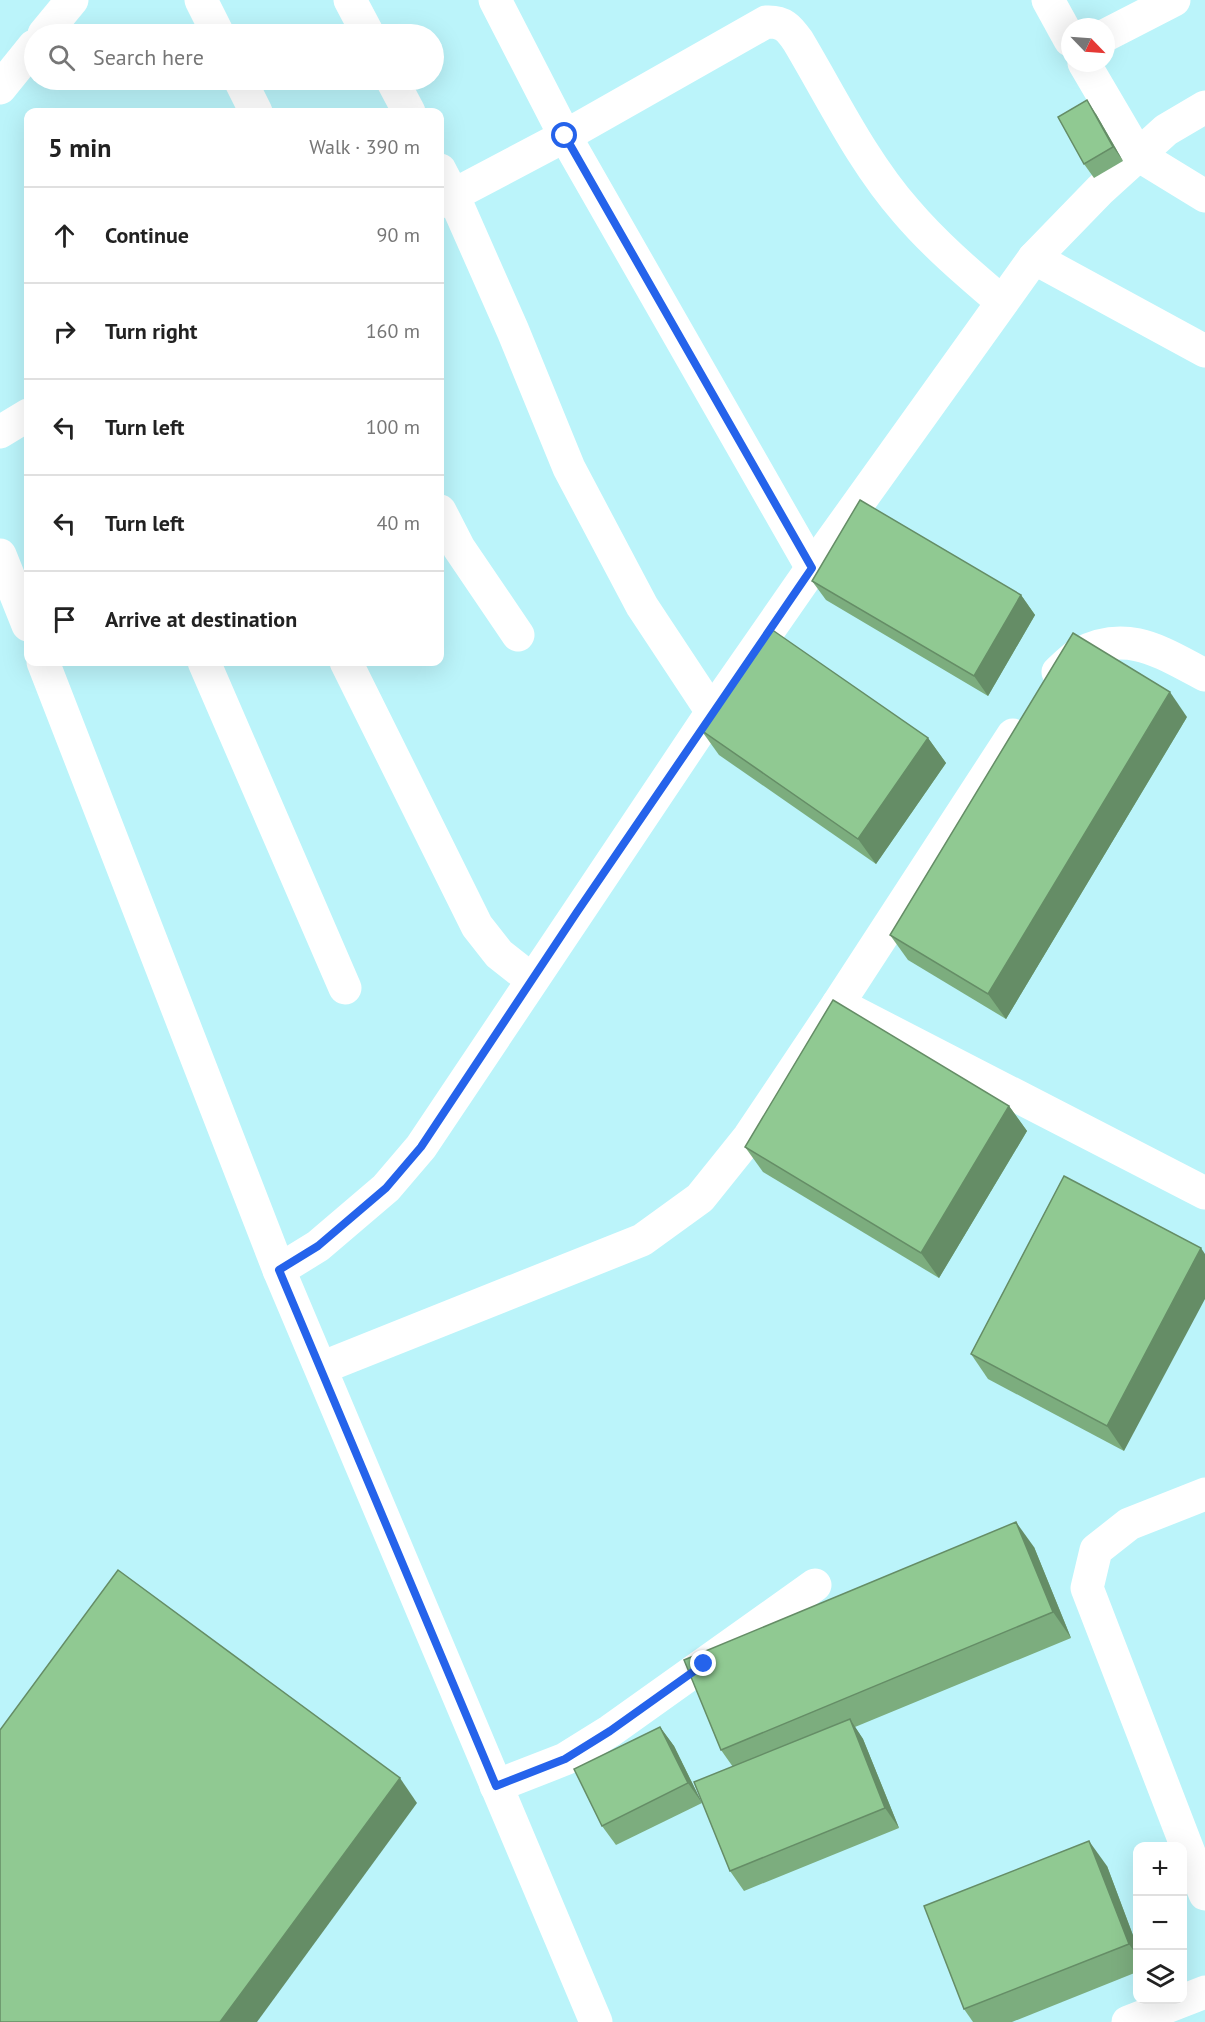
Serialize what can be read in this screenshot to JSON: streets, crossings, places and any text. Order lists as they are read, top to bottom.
{
  "north": "bottom right",
  "page": {
    "search": "Search here",
    "heading": ["5 min", "Walk · 390 m"],
    "list": [
      ["Continue", "90 m"],
      ["Turn right", "160 m"],
      ["Turn left", "100 m"],
      ["Turn left", "40 m"],
      "Arrive at destination"
    ],
    "map_buttons": ["+", "−"]
  }
}
